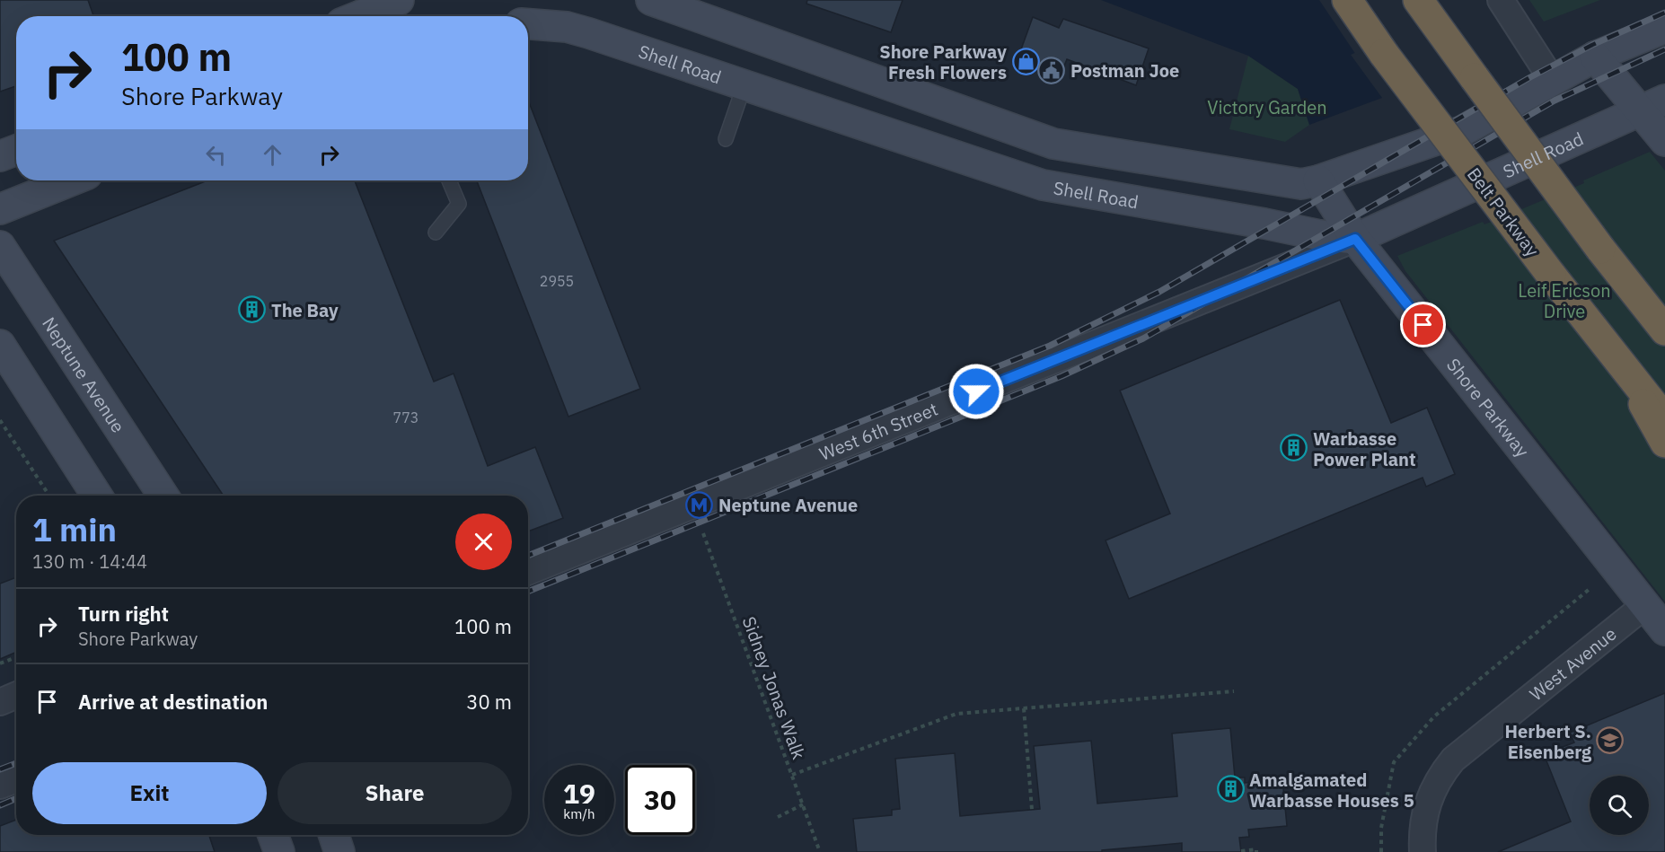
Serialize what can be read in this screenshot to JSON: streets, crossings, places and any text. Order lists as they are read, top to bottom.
{
  "streets": {
    "highway": ["Belt Parkway"],
    "main road": ["Shell Road", "Neptune Avenue", "Shore Parkway"],
    "street": ["West 6th Street", "West Avenue"],
    "path": ["Sidney Jonas Walk"]
  },
  "crossings": [
    ["Shell Road", "Shore Parkway"],
    ["Shell Road", "West 6th Street"],
    ["Shore Parkway", "West 6th Street"],
    ["Shore Parkway", "West Avenue"]
  ],
  "parks": ["Victory Garden", "Leif Ericson Drive"],
  "places": {
    "shop": ["Shore Parkway Fresh Flowers"],
    "public building": ["Postman Joe"],
    "building": ["The Bay", "Warbasse Power Plant", "Amalgamated Warbasse Houses 5"],
    "metro station": ["Neptune Avenue"],
    "school or university": ["Herbert S. Eisenberg"]
  },
  "house_numbers": ["2955", "773"],
  "page": {
    "turn": ["100 m", "Shore Parkway"],
    "heading": ["1 min", "130 m · 14:44"],
    "list": [
      {
        "name": "Turn right",
        "note": "Shore Parkway",
        "value": "100 m"
      },
      {
        "name": "Arrive at destination",
        "value": "30 m"
      }
    ],
    "buttons": ["Exit", "Share"],
    "speed": "19 km/h",
    "limit": "30"
  }
}
